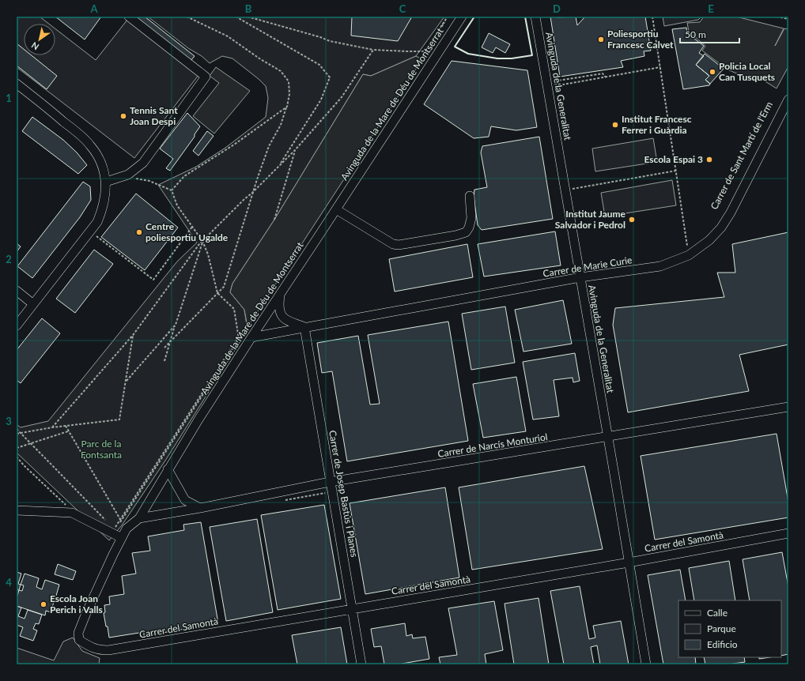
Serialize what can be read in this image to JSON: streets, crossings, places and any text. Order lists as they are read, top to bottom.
{
  "streets": {
    "street": [
      "Avinguda de la Generalitat",
      "Avinguda de la Mare de Déu de Montserrat",
      "Carrer de Marie Curie",
      "Carrer de Narcís Monturiol",
      "Carrer de Josep Bastús i Planes",
      "Carrer del Samontà"
    ]
  },
  "crossings": [
    ["Avinguda de la Generalitat", "Carrer de Marie Curie"],
    ["Avinguda de la Generalitat", "Carrer de Narcís Monturiol"],
    ["Avinguda de la Generalitat", "Carrer del Samontà"],
    ["Avinguda de la Mare de Déu de Montserrat", "Carrer de Marie Curie"],
    ["Avinguda de la Mare de Déu de Montserrat", "Carrer de Narcís Monturiol"],
    ["Avinguda de la Mare de Déu de Montserrat", "Carrer del Samontà"],
    ["Carrer de Marie Curie", "Carrer de Josep Bastús i Planes"],
    ["Carrer de Narcís Monturiol", "Carrer de Josep Bastús i Planes"],
    ["Carrer de Josep Bastús i Planes", "Carrer del Samontà"]
  ],
  "parks": ["Parc de la Fontsanta"],
  "places": [
    "Poliesportiu Francesc Calvet",
    "Policia Local Can Tusquets",
    "Tennis Sant Joan Despi",
    "Institut Francesc Ferrer i Guàrdia",
    "Escola Espai 3",
    "Institut Jaume Salvador i Pedrol",
    "Centre poliesportiu Ugalde",
    "Escola Joan Perich i Valls"
  ],
  "legend": ["Calle", "Parque", "Edificio"],
  "scale_bar": "50 m",
  "north": "bottom left",
  "grid": {
    "columns": [
      "A",
      "B",
      "C",
      "D",
      "E"
    ],
    "rows": [
      "1",
      "2",
      "3",
      "4"
    ]
  }
}
